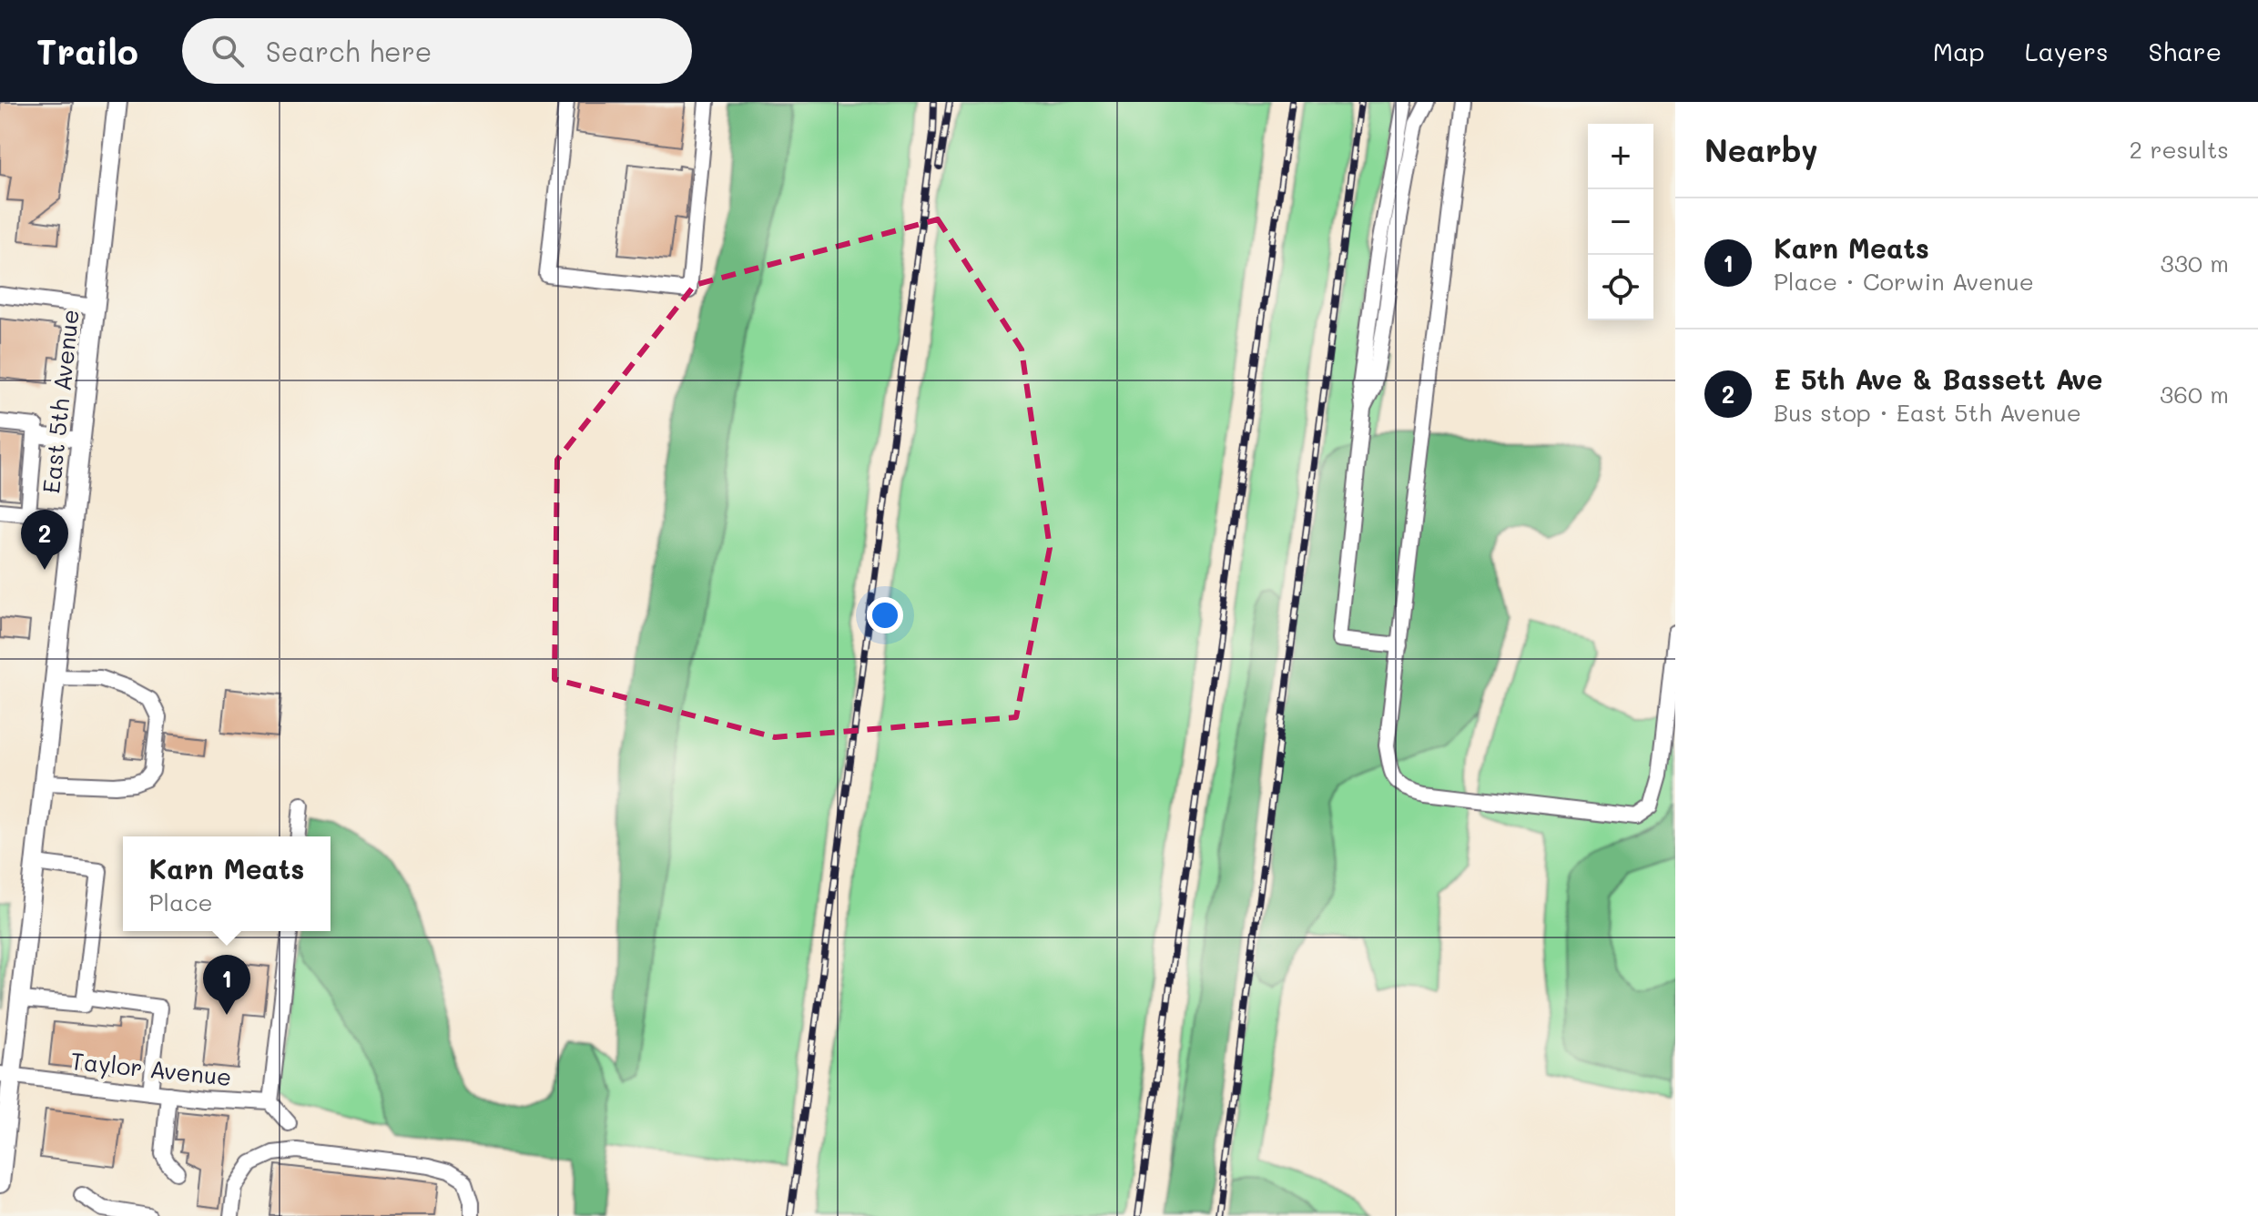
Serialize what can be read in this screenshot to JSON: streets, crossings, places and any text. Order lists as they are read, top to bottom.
{
  "streets": {
    "main road": ["East 5th Avenue"],
    "street": ["Taylor Avenue"]
  },
  "crossings": [
    ["East 5th Avenue", "Taylor Avenue"]
  ],
  "page": {
    "header": "Trailo",
    "search": "Search here",
    "nav": ["Map", "Layers", "Share"],
    "heading": ["Nearby", "2 results"],
    "map_buttons": ["+", "−"],
    "list": [
      {
        "mark": "1",
        "name": "Karn Meats",
        "note": "Place · Corwin Avenue",
        "value": "330 m"
      },
      {
        "mark": "2",
        "name": "E 5th Ave & Bassett Ave",
        "note": "Bus stop · East 5th Avenue",
        "value": "360 m"
      }
    ],
    "pins": ["2", "1"],
    "popup": ["Karn Meats", "Place"]
  }
}
